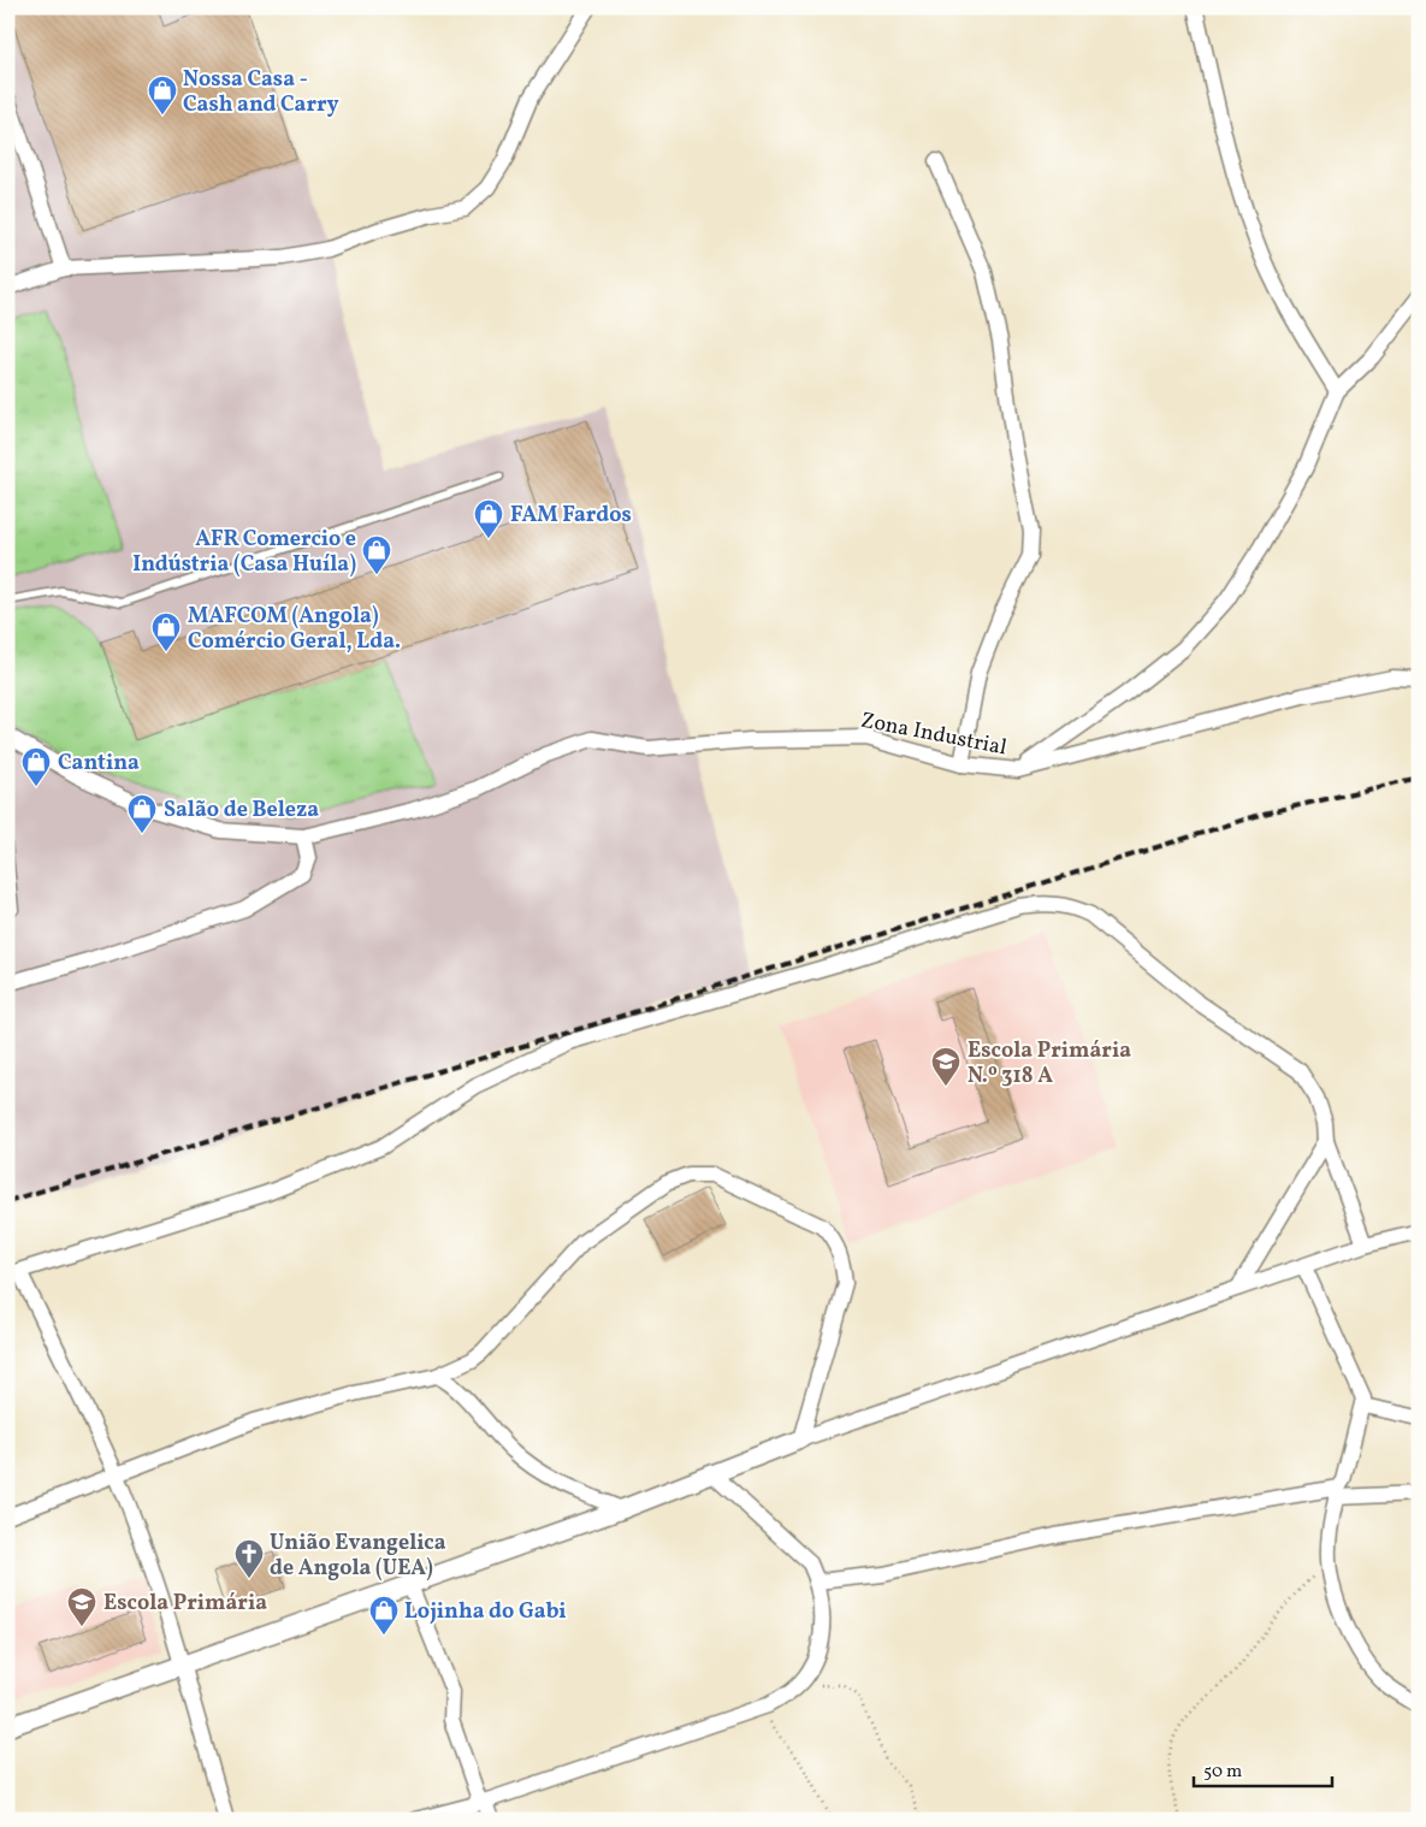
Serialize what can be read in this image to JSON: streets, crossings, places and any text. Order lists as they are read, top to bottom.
{
  "streets": {
    "street": ["Zona Industrial"]
  },
  "places": {
    "shop": [
      "Nossa Casa - Cash and Carry",
      "FAM Fardos",
      "AFR Comercio e Indústria (Casa Huíla)",
      "MAFCOM (Angola) Comércio Geral, Lda.",
      "Cantina",
      "Salão de Beleza",
      "Lojinha do Gabi"
    ],
    "school or university": ["Escola Primária N.º 318 A", "Escola Primária"],
    "church": ["União Evangelica de Angola (UEA)"]
  },
  "scale_bar": "50 m"
}
